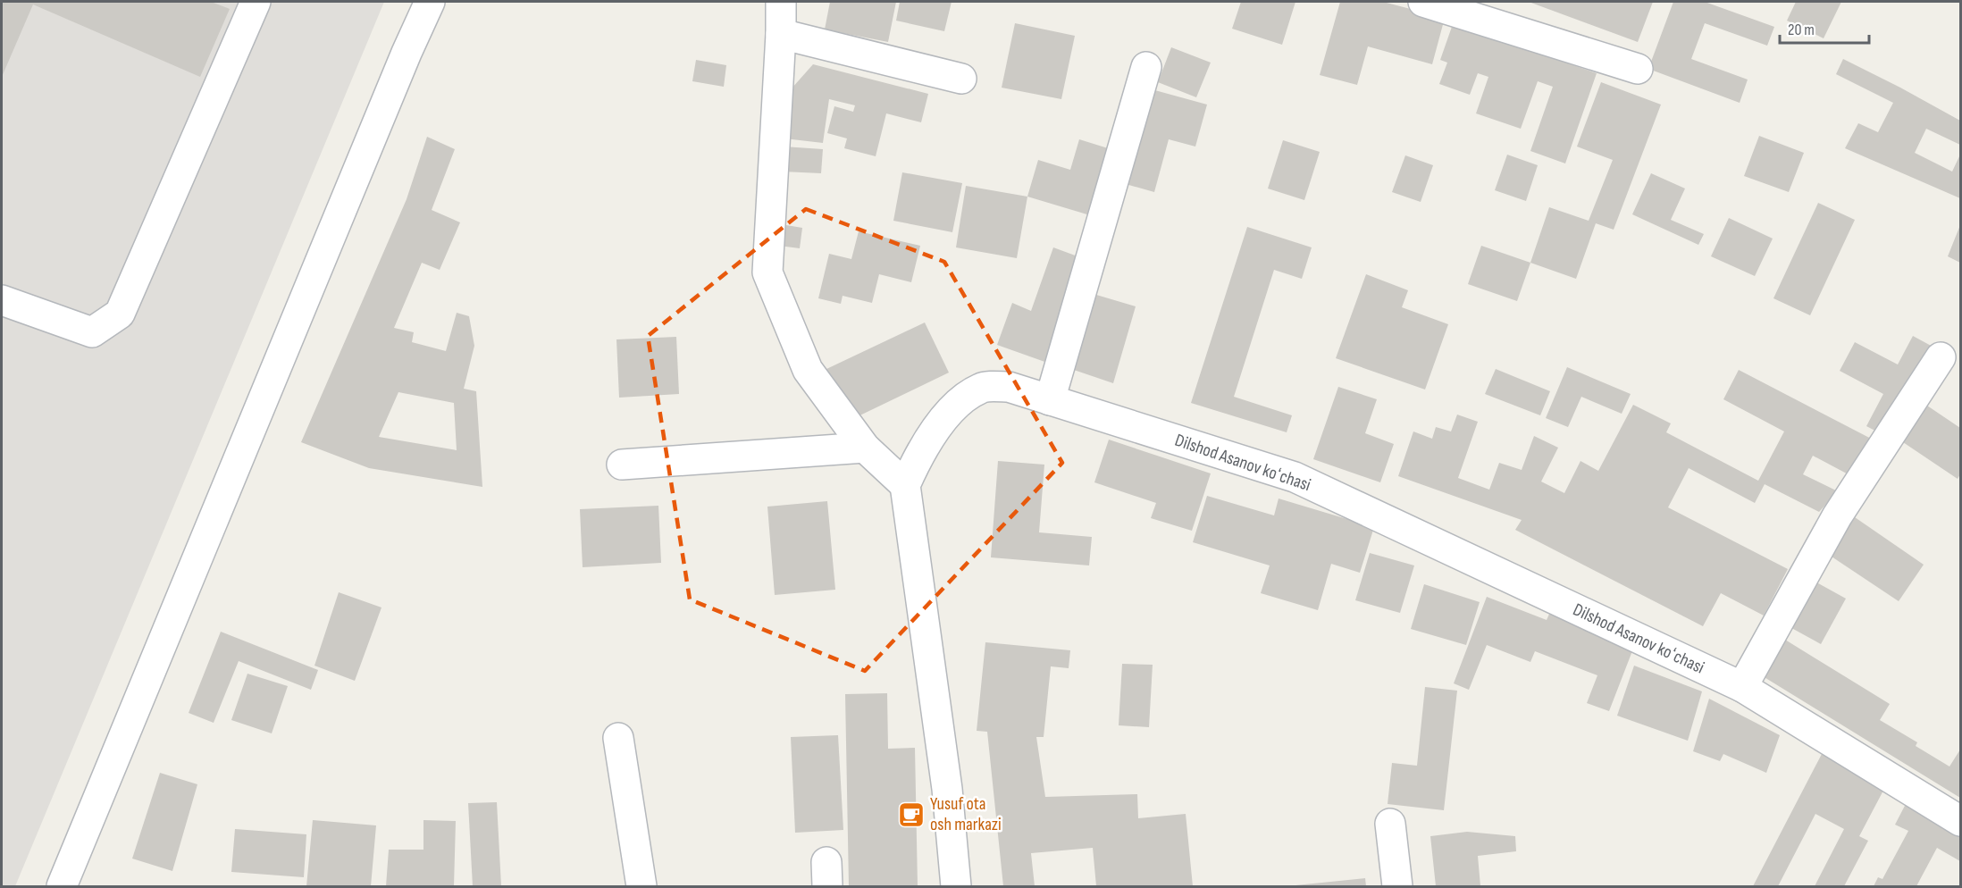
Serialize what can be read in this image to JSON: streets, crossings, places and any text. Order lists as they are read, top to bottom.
{
  "streets": {
    "street": ["Dilshod Asanov koʻchasi"]
  },
  "places": {
    "cafe": ["Yusuf ota osh markazi"]
  },
  "scale_bar": "20 m"
}
